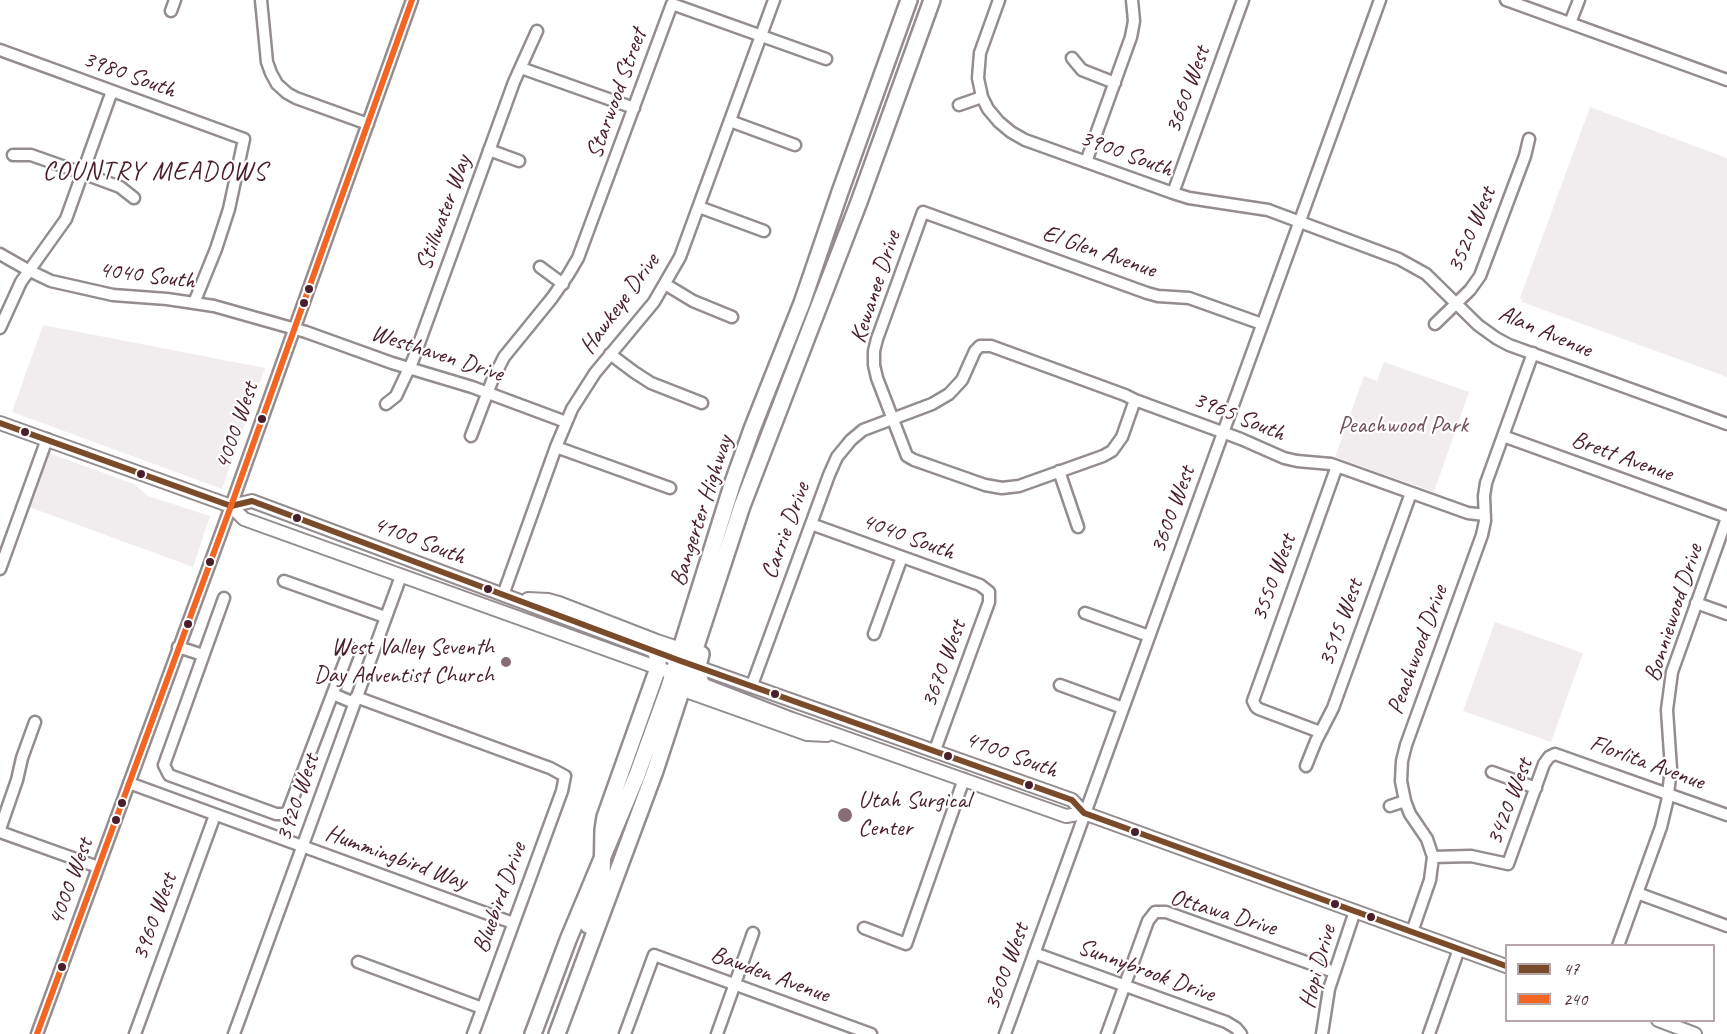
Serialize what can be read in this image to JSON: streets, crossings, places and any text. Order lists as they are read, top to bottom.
{
  "streets": {
    "highway": ["Bangerter Highway"],
    "main road": ["4100 South"],
    "street": [
      "3980 South",
      "3660 West",
      "Starwood Street",
      "3900 South",
      "Stillwater Way",
      "3520 West",
      "El Glen Avenue",
      "4040 South",
      "Kewanee Drive",
      "Hawkeye Drive",
      "Alan Avenue",
      "Westhaven Drive",
      "3965 South",
      "4000 West",
      "Brett Avenue",
      "3600 West",
      "Carrie Drive",
      "3550 West",
      "Bonniewood Drive",
      "3515 West",
      "Peachwood Drive",
      "3670 West",
      "Florlita Avenue",
      "3920 West",
      "3420 West",
      "Hummingbird Way",
      "Bluebird Drive",
      "Ottawa Drive",
      "3960 West",
      "Hopi Drive",
      "Sunnybrook Drive",
      "Bawden Avenue"
    ]
  },
  "crossings": [
    ["3980 South", "4040 South"],
    ["3660 West", "3900 South"],
    ["Starwood Street", "Hawkeye Drive"],
    ["Starwood Street", "Westhaven Drive"],
    ["3900 South", "Alan Avenue"],
    ["3900 South", "3600 West"],
    ["Stillwater Way", "Westhaven Drive"],
    ["3520 West", "Alan Avenue"],
    ["El Glen Avenue", "Kewanee Drive"],
    ["El Glen Avenue", "3600 West"],
    ["4040 South", "Westhaven Drive"],
    ["4040 South", "4000 West"],
    ["4040 South", "Carrie Drive"],
    ["4040 South", "3670 West"],
    ["Kewanee Drive", "3965 South"],
    ["Kewanee Drive", "Carrie Drive"],
    ["Hawkeye Drive", "Westhaven Drive"],
    ["Hawkeye Drive", "4100 South"],
    ["Alan Avenue", "3600 West"],
    ["Alan Avenue", "Peachwood Drive"],
    ["Westhaven Drive", "4000 West"],
    ["3965 South", "3600 West"],
    ["3965 South", "Carrie Drive"],
    ["3965 South", "3550 West"],
    ["3965 South", "3515 West"],
    ["3965 South", "Peachwood Drive"],
    ["4000 West", "4100 South"],
    ["4000 West", "Hummingbird Way"],
    ["Brett Avenue", "Bonniewood Drive"],
    ["Brett Avenue", "Peachwood Drive"],
    ["3600 West", "4100 South"],
    ["3600 West", "Sunnybrook Drive"],
    ["Bangerter Highway", "4100 South"],
    ["Carrie Drive", "4100 South"],
    ["4100 South", "3670 West"],
    ["4100 South", "3920 West"],
    ["3550 West", "3515 West"],
    ["Bonniewood Drive", "Florlita Avenue"],
    ["Peachwood Drive", "3420 West"],
    ["Florlita Avenue", "3420 West"],
    ["3920 West", "Hummingbird Way"],
    ["3920 West", "Bluebird Drive"],
    ["Hummingbird Way", "Bluebird Drive"],
    ["Hummingbird Way", "3960 West"],
    ["Ottawa Drive", "Hopi Drive"],
    ["Ottawa Drive", "Sunnybrook Drive"]
  ],
  "districts": ["COUNTRY MEADOWS"],
  "parks": ["Peachwood Park"],
  "places": ["West Valley Seventh Day Adventist Church", "Utah Surgical Center"],
  "lines": ["transit line 240", "transit line 47"],
  "legend": ["47", "240"]
}
